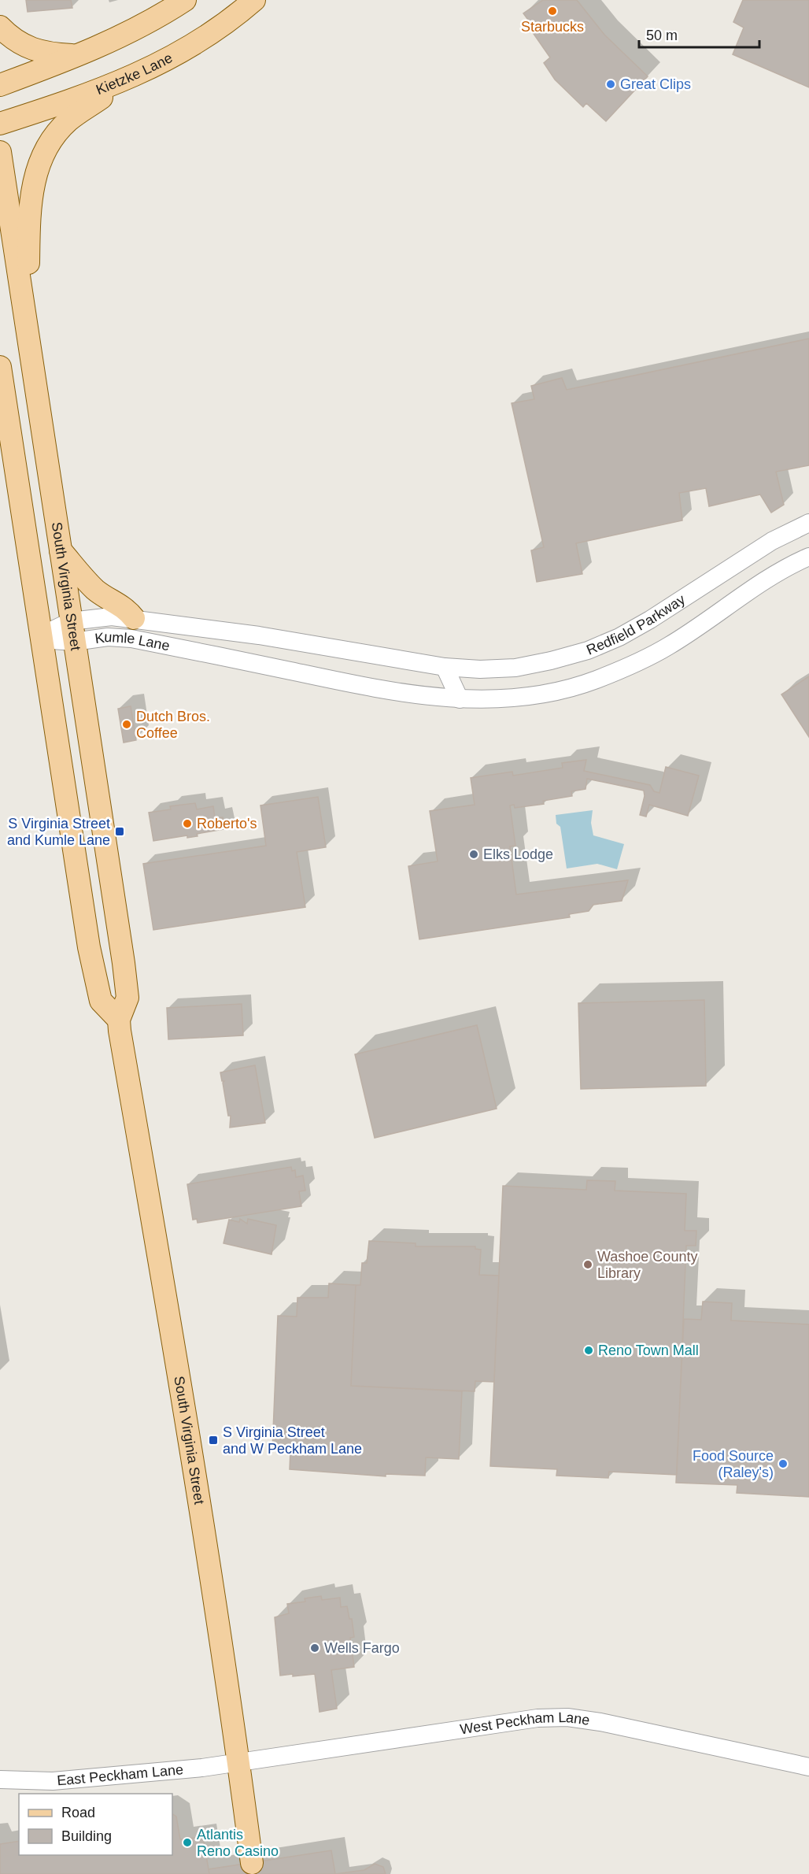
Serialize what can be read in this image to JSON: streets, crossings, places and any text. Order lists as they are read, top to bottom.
{
  "streets": {
    "main road": ["Kietzke Lane", "South Virginia Street"],
    "street": [
      "Redfield Parkway",
      "Kumle Lane",
      "West Peckham Lane",
      "East Peckham Lane"
    ]
  },
  "crossings": [
    ["South Virginia Street", "Kumle Lane"],
    ["South Virginia Street", "West Peckham Lane"],
    ["South Virginia Street", "East Peckham Lane"],
    ["Redfield Parkway", "Kumle Lane"],
    ["West Peckham Lane", "East Peckham Lane"]
  ],
  "places": {
    "other": [
      "Starbucks",
      "Great Clips",
      "Dutch Bros. Coffee",
      "Roberto's",
      "Elks Lodge",
      "Washoe County Library",
      "Reno Town Mall",
      "Food Source (Raley's)",
      "Wells Fargo",
      "Atlantis Reno Casino"
    ],
    "transit": ["S Virginia Street and Kumle Lane", "S Virginia Street and W Peckham Lane"]
  },
  "legend": ["Road", "Building"],
  "scale_bar": "50 m"
}
